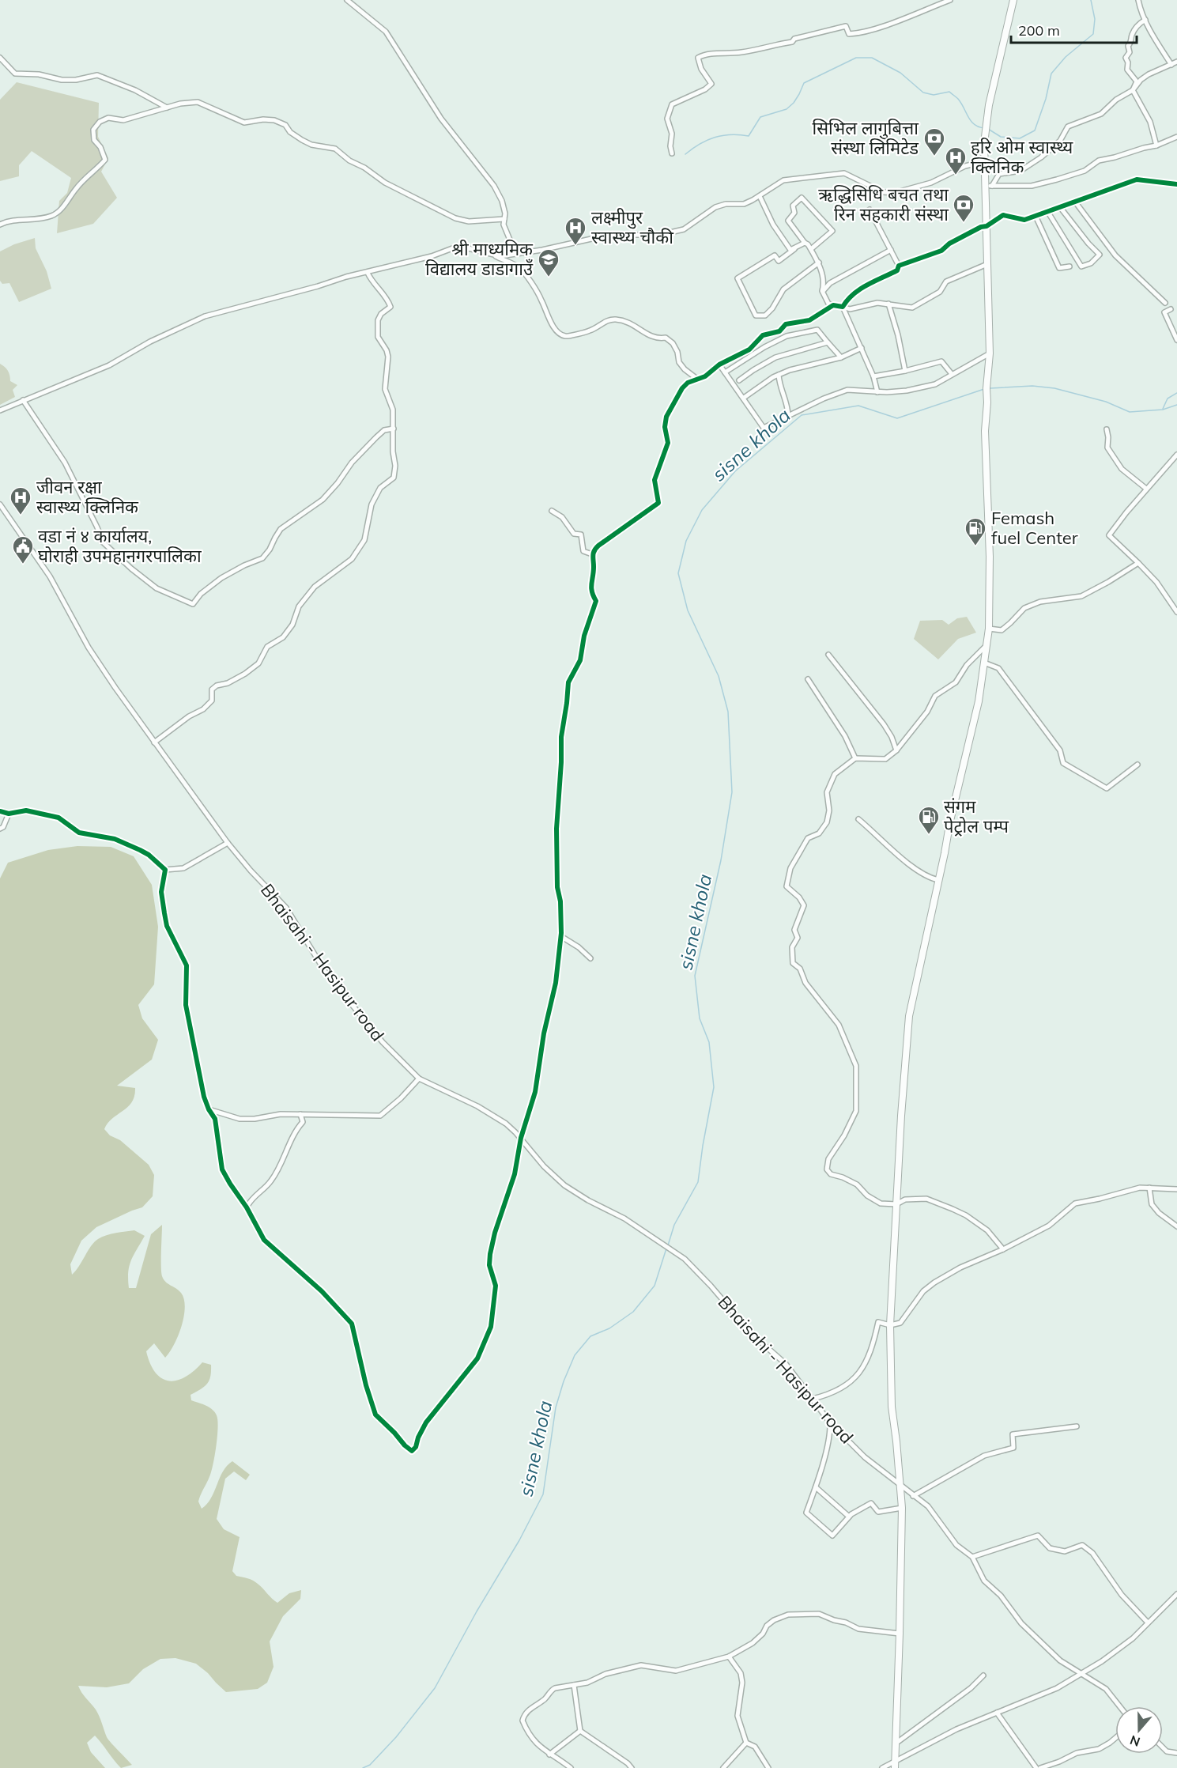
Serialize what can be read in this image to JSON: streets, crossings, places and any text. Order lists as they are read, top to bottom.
{
  "streets": {
    "street": ["Bhaisahi - Hasipur road"]
  },
  "water": ["sisne khola"],
  "places": {
    "bank": ["सिभिल लागुबित्ता संस्था लिमिटेड", "ऋद्धिसिधि बचत तथा रिन सहकारी संस्था"],
    "hospital": ["हरि ओम स्वास्थ्य क्लिनिक", "लक्ष्मीपुर स्वास्थ्य चौकी", "जीवन रक्षा स्वास्थ्य क्लिनिक"],
    "school or university": ["श्री माध्यमिक विद्यालय डाडागाउँ"],
    "fuel station": ["Femash fuel Center", "संगम पेट्रोल पम्प"],
    "public building": ["वडा नं ४ कार्यालय, घोराही उपमहानगरपालिका"]
  },
  "scale_bar": "200 m",
  "north": "bottom"
}
